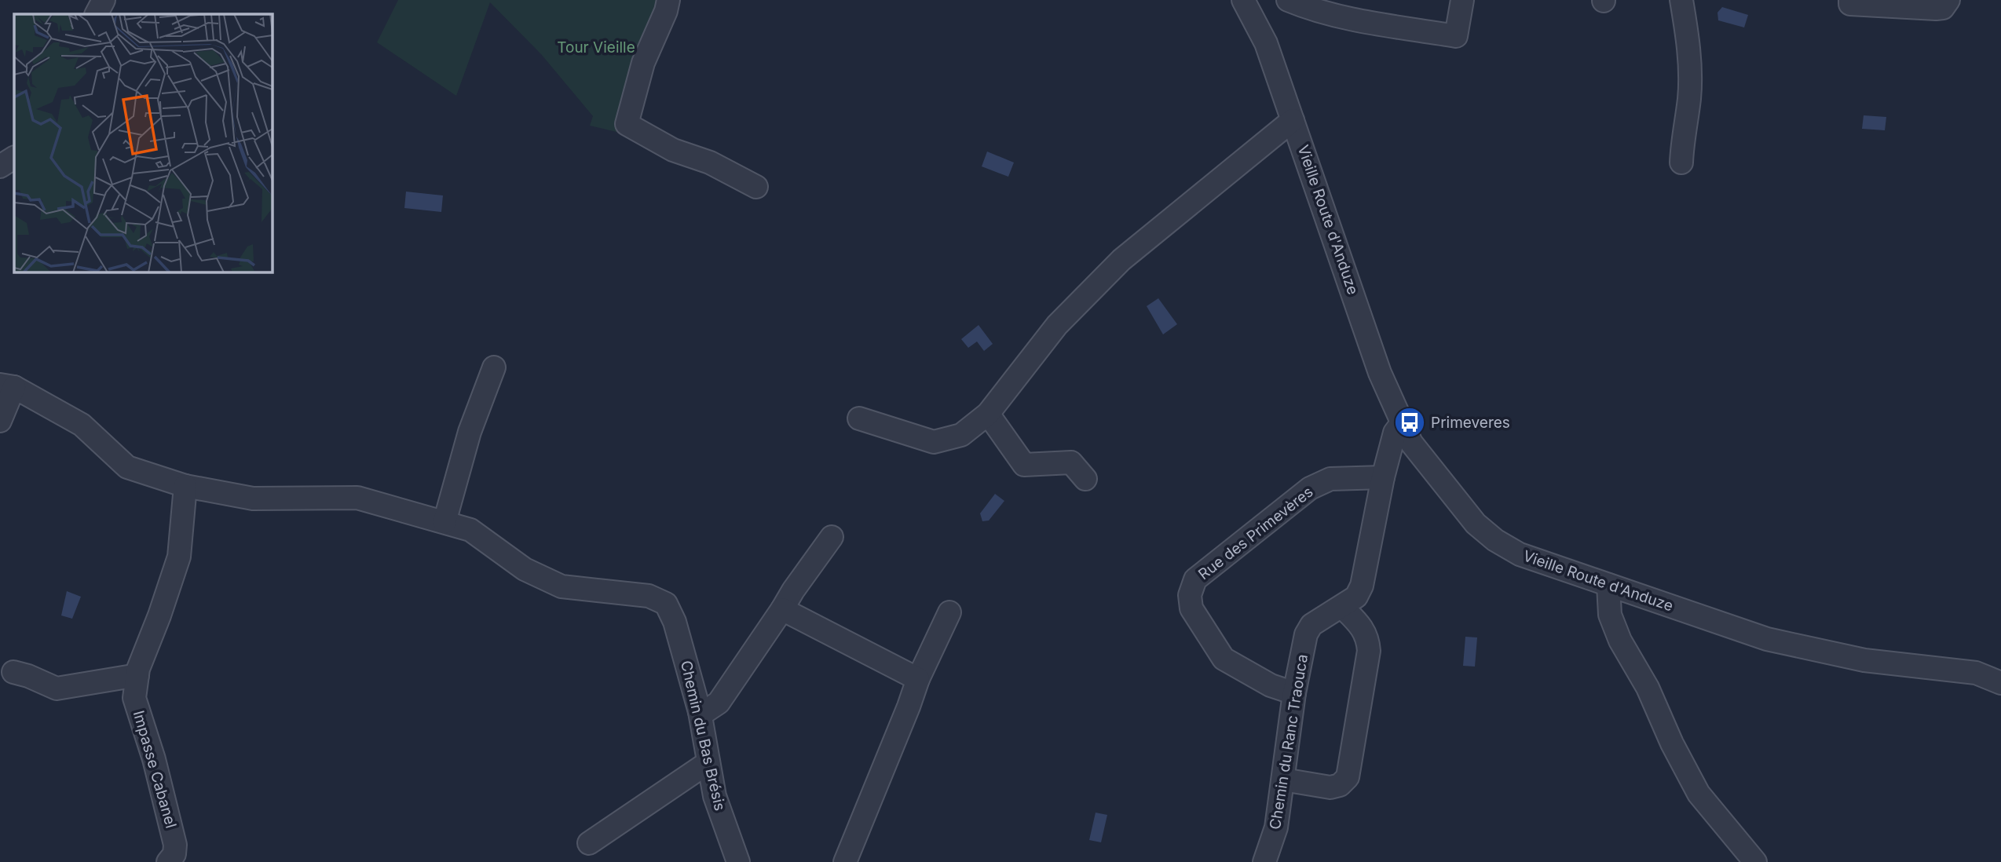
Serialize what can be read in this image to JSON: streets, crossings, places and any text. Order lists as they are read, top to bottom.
{
  "streets": {
    "street": [
      "Vieille Route d'Anduze",
      "Rue des Primevères",
      "Chemin du Bas Brésis",
      "Chemin du Ranc Traouca",
      "Impasse Cabanel"
    ]
  },
  "crossings": [
    ["Vieille Route d'Anduze", "Chemin du Ranc Traouca"],
    ["Rue des Primevères", "Chemin du Ranc Traouca"],
    ["Chemin du Bas Brésis", "Impasse Cabanel"]
  ],
  "parks": ["Tour Vieille"],
  "places": {
    "bus stop": ["Primeveres"]
  }
}
